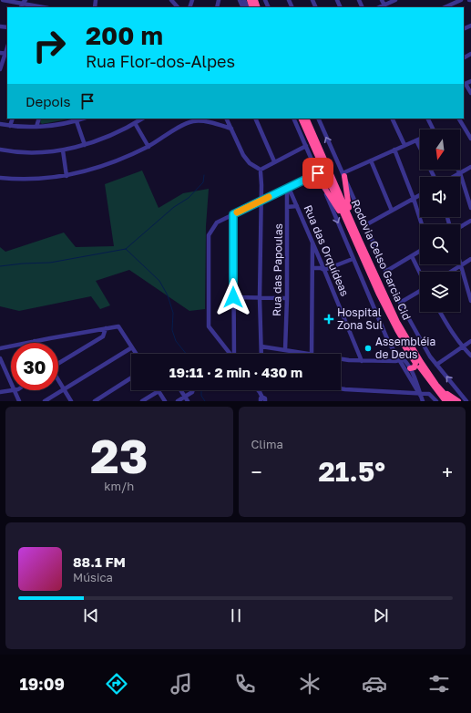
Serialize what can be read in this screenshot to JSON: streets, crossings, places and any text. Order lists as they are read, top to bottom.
{
  "streets": {
    "highway": ["Rodovia Celso Garcia Cid"],
    "street": ["Rua das Orquídeas", "Rua das Papoulas"]
  },
  "crossings": [
    ["Rua das Orquídeas", "Rua das Papoulas"]
  ],
  "places": {
    "health": ["Hospital Zona Sul"],
    "other": ["Assembléia de Deus"]
  },
  "north": "bottom",
  "page": {
    "turn": ["200 m", "Rua Flor-dos-Alpes"],
    "then": "Depois",
    "limit": "30",
    "trip": "19:11 · 2 min · 430 m",
    "tile": [
      ["23", "km/h"],
      "Clima"
    ],
    "heat": ["−", "21.5°", "+"],
    "song": ["88.1 FM", "Música"],
    "tabs": "19:09"
  }
}
